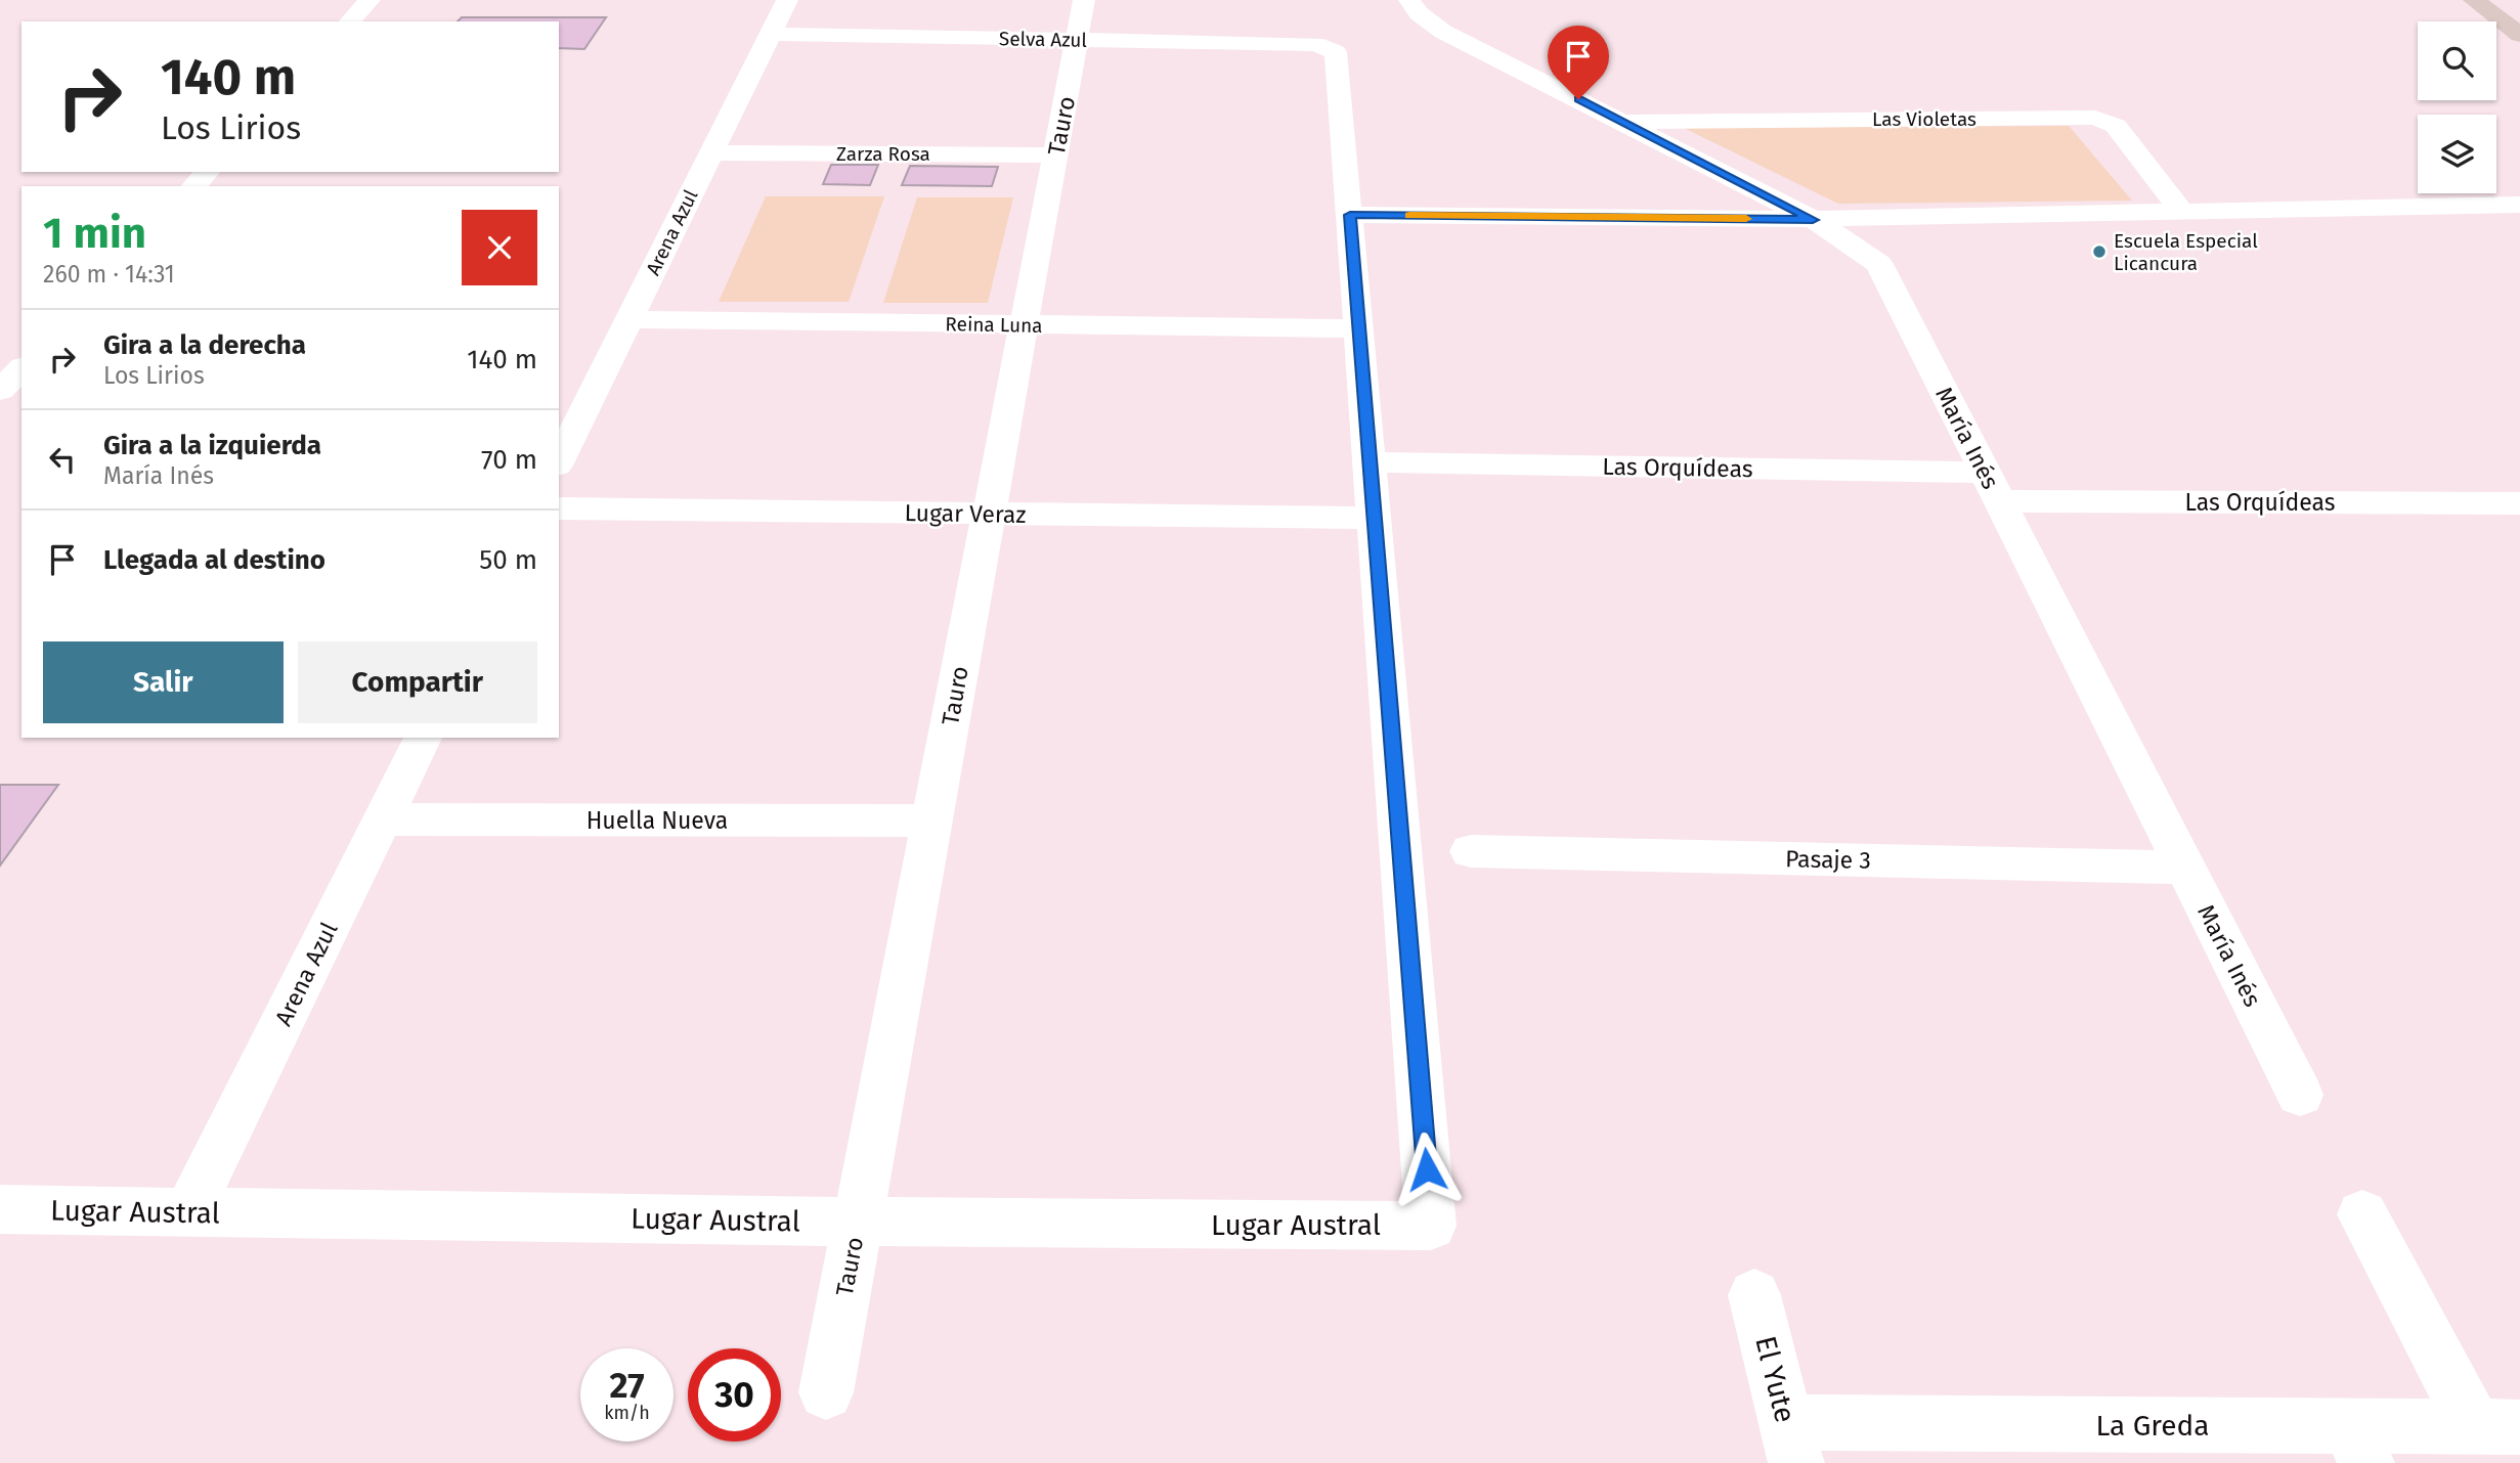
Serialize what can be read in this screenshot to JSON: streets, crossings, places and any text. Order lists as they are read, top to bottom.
{
  "streets": {
    "street": [
      "Selva Azul",
      "Las Violetas",
      "Tauro",
      "Zarza Rosa",
      "Arena Azul",
      "Reina Luna",
      "María Inés",
      "Las Orquídeas",
      "Lugar Veraz",
      "Huella Nueva",
      "Pasaje 3",
      "Lugar Austral",
      "El Yute",
      "La Greda"
    ]
  },
  "crossings": [
    ["Selva Azul", "Tauro"],
    ["Selva Azul", "Arena Azul"],
    ["Las Violetas", "María Inés"],
    ["Tauro", "Zarza Rosa"],
    ["Tauro", "Reina Luna"],
    ["Tauro", "Lugar Veraz"],
    ["Tauro", "Huella Nueva"],
    ["Tauro", "Lugar Austral"],
    ["Zarza Rosa", "Arena Azul"],
    ["Arena Azul", "Reina Luna"],
    ["Arena Azul", "Huella Nueva"],
    ["Arena Azul", "Lugar Austral"],
    ["María Inés", "Las Orquídeas"],
    ["María Inés", "Pasaje 3"],
    ["Lugar Veraz", "Lugar Austral"],
    ["El Yute", "La Greda"]
  ],
  "places": ["Escuela Especial Licancura"],
  "page": {
    "turn": ["140 m", "Los Lirios"],
    "heading": ["1 min", "260 m · 14:31"],
    "list": [
      {
        "name": "Gira a la derecha",
        "note": "Los Lirios",
        "value": "140 m"
      },
      {
        "name": "Gira a la izquierda",
        "note": "María Inés",
        "value": "70 m"
      },
      {
        "name": "Llegada al destino",
        "value": "50 m"
      }
    ],
    "buttons": ["Salir", "Compartir"],
    "speed": "27 km/h",
    "limit": "30"
  }
}
